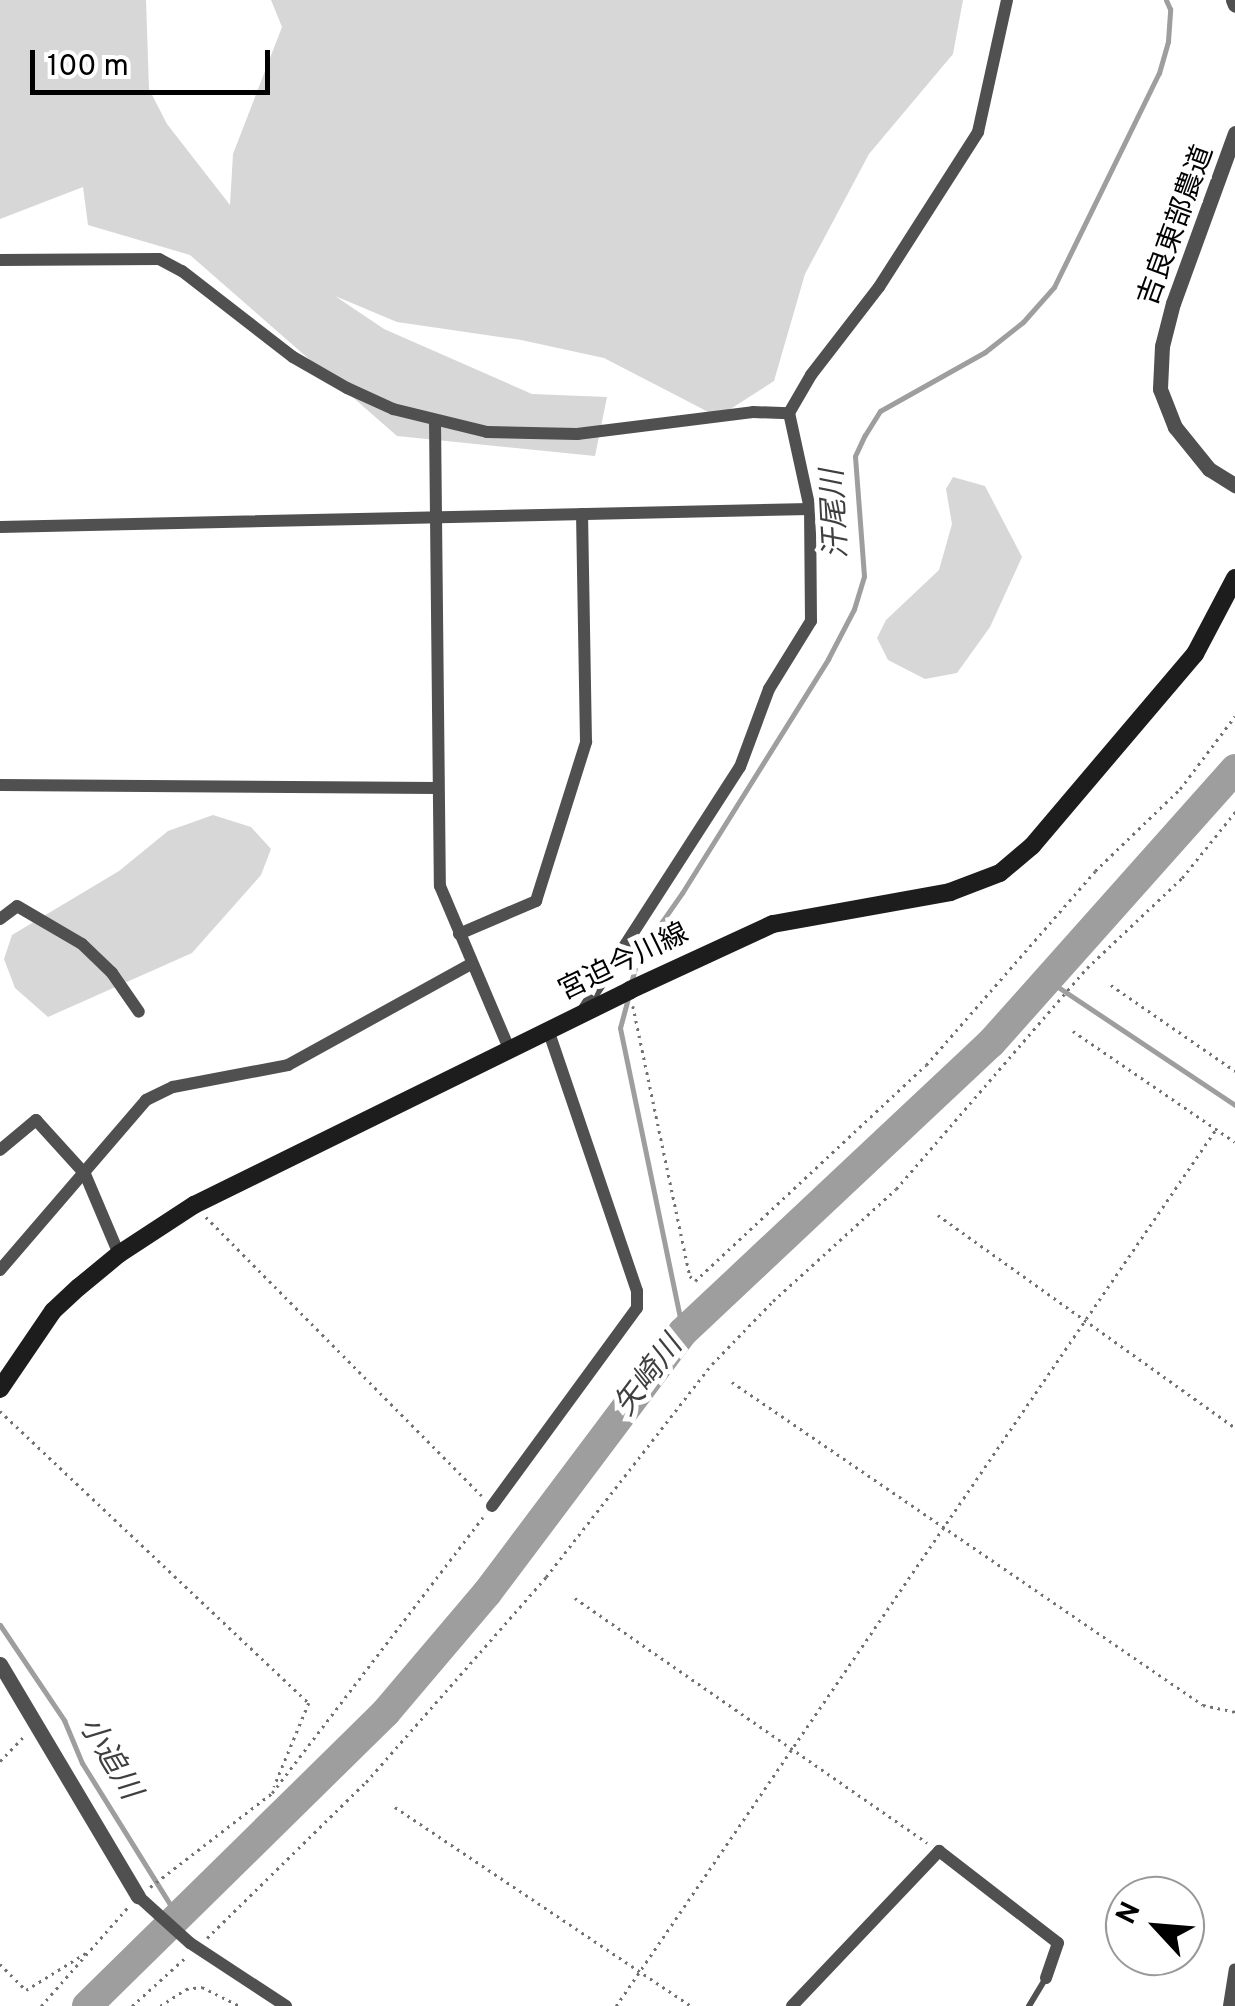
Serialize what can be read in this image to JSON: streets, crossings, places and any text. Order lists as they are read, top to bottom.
{
  "streets": {
    "main road": ["宮迫今川線"],
    "street": ["吉良東部農道"]
  },
  "water": ["汗尾川", "矢崎川", "小追川"],
  "scale_bar": "100 m",
  "north": "top left"
}
